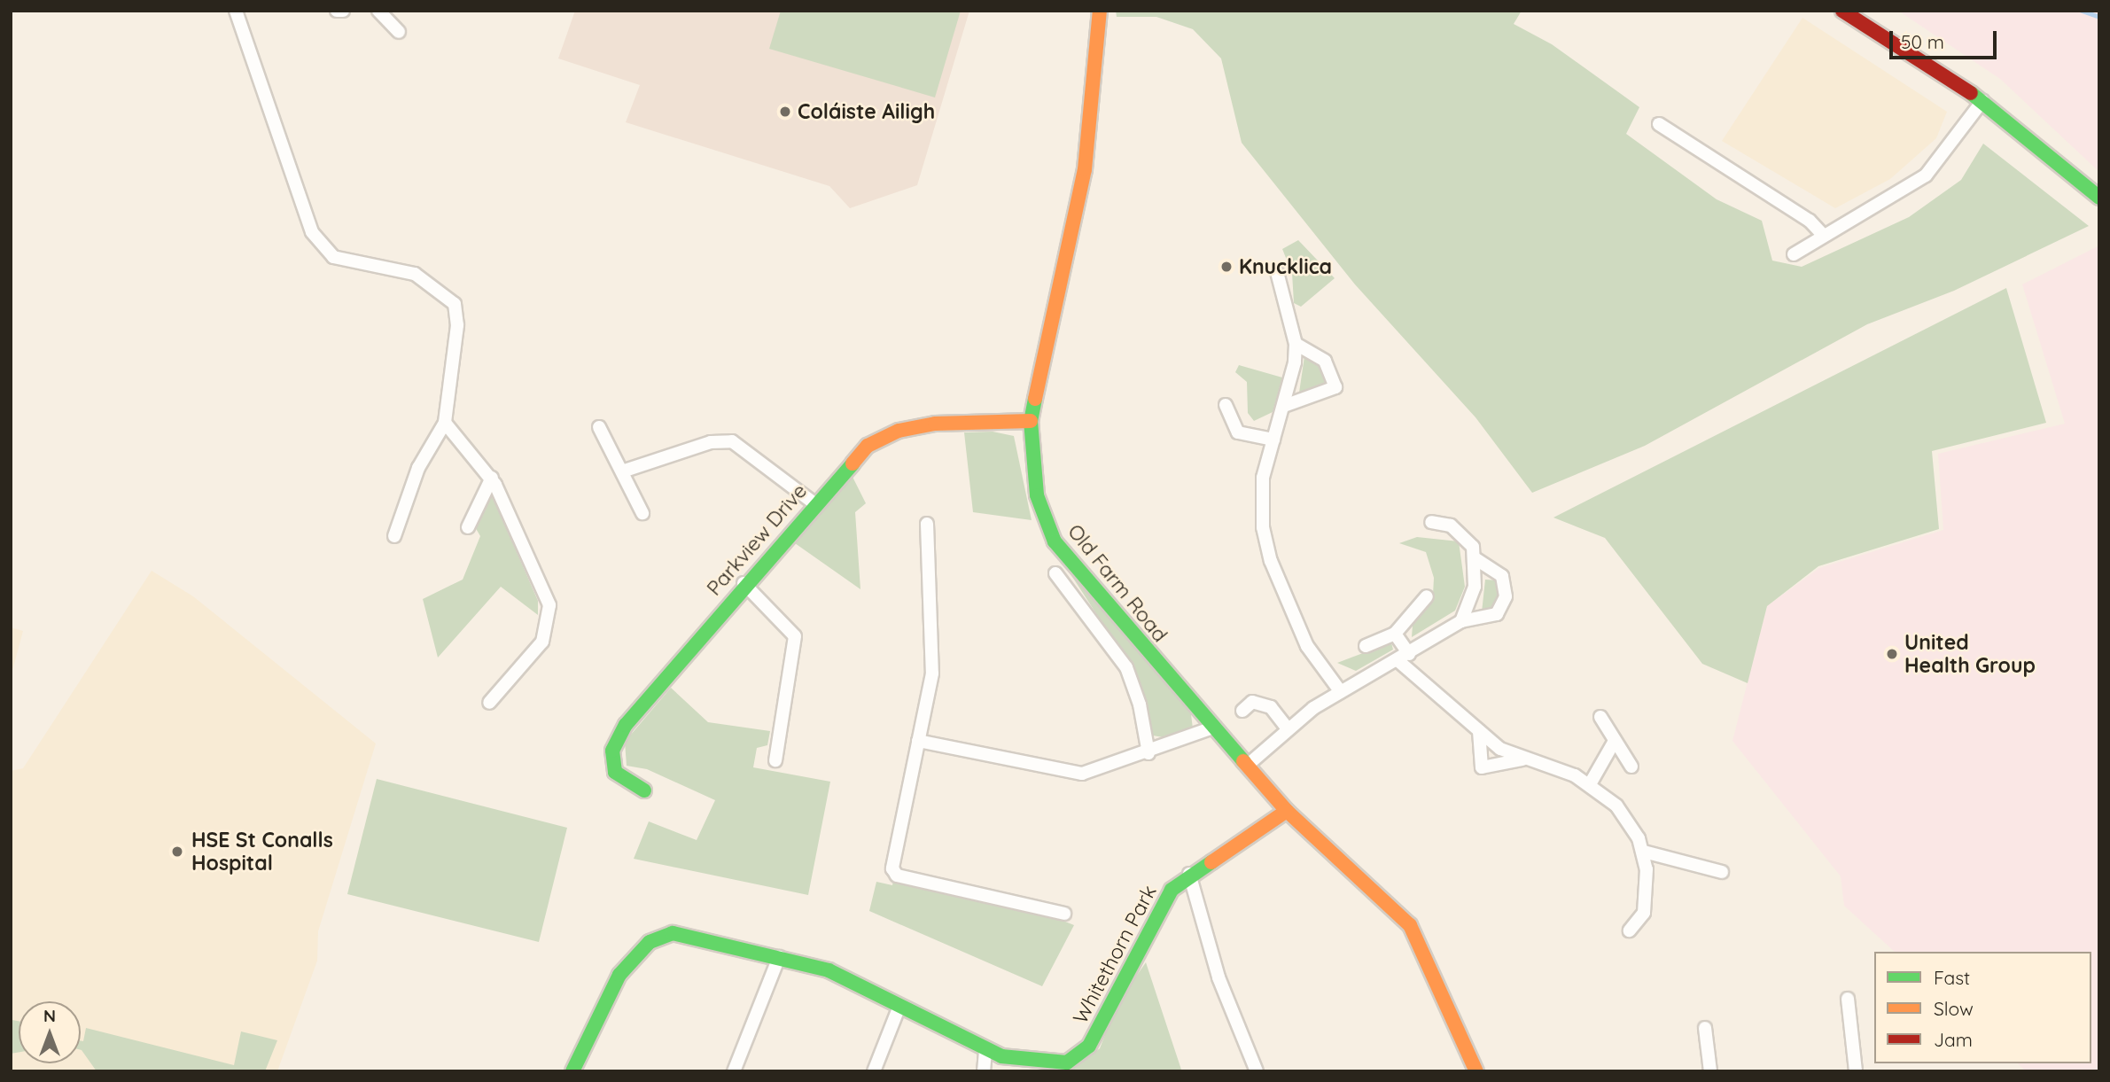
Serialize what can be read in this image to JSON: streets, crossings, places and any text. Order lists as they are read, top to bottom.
{
  "streets": {
    "street": ["Parkview Drive", "Old Farm Road", "Whitethorn Park"]
  },
  "crossings": [
    ["Parkview Drive", "Old Farm Road"],
    ["Old Farm Road", "Whitethorn Park"]
  ],
  "places": [
    "Coláiste Ailigh",
    "Knucklica",
    "United Health Group",
    "HSE St Conalls Hospital"
  ],
  "legend": ["Fast", "Slow", "Jam"],
  "scale_bar": "50 m",
  "north": "top"
}
